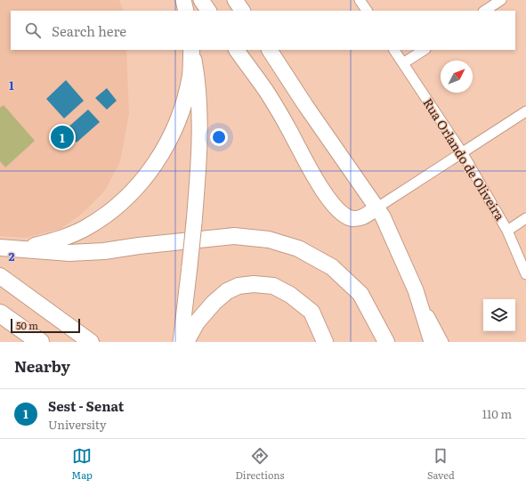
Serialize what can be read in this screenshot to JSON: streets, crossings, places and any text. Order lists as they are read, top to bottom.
{
  "streets": {
    "street": ["Rua Orlando de Oliveira"]
  },
  "scale_bar": "50 m",
  "north": "top right",
  "page": {
    "search": "Search here",
    "pins": "1",
    "scale": "50 m",
    "heading": "Nearby",
    "list": [
      {
        "mark": "1",
        "name": "Sest - Senat",
        "note": "University",
        "value": "110 m"
      }
    ],
    "nav": ["Map", "Directions", "Saved"]
  },
  "grid": {
    "rows": ["1", "2"]
  }
}
